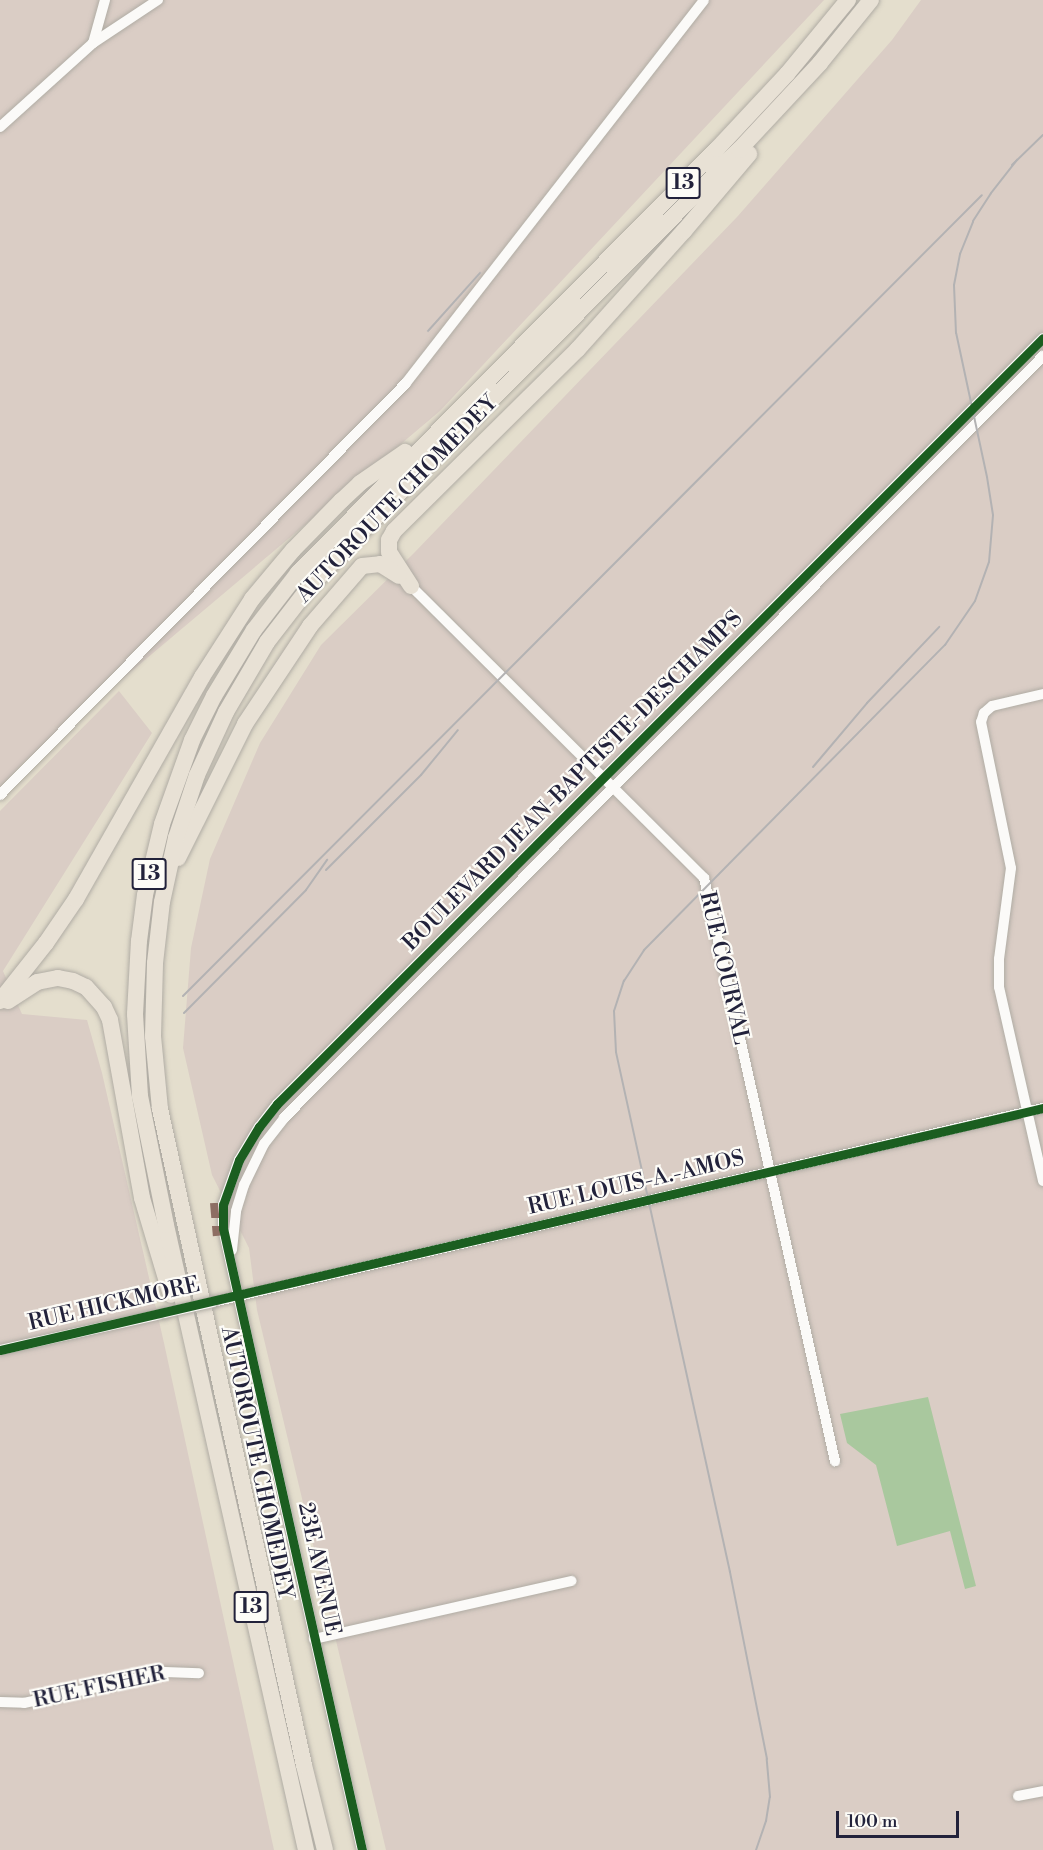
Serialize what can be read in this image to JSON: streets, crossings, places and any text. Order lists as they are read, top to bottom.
{
  "streets": {
    "highway": ["13", "AUTOROUTE CHOMEDEY"],
    "street": [
      "BOULEVARD JEAN-BAPTISTE-DESCHAMPS",
      "RUE COURVAL",
      "RUE LOUIS-A.-AMOS",
      "RUE HICKMORE",
      "23E AVENUE",
      "RUE FISHER"
    ]
  },
  "crossings": [
    ["BOULEVARD JEAN-BAPTISTE-DESCHAMPS", "RUE COURVAL"],
    ["BOULEVARD JEAN-BAPTISTE-DESCHAMPS", "RUE LOUIS-A.-AMOS"],
    ["BOULEVARD JEAN-BAPTISTE-DESCHAMPS", "RUE HICKMORE"],
    ["BOULEVARD JEAN-BAPTISTE-DESCHAMPS", "23E AVENUE"],
    ["RUE COURVAL", "RUE LOUIS-A.-AMOS"],
    ["RUE LOUIS-A.-AMOS", "RUE HICKMORE"],
    ["RUE LOUIS-A.-AMOS", "23E AVENUE"],
    ["RUE HICKMORE", "23E AVENUE"]
  ],
  "scale_bar": "100 m"
}
